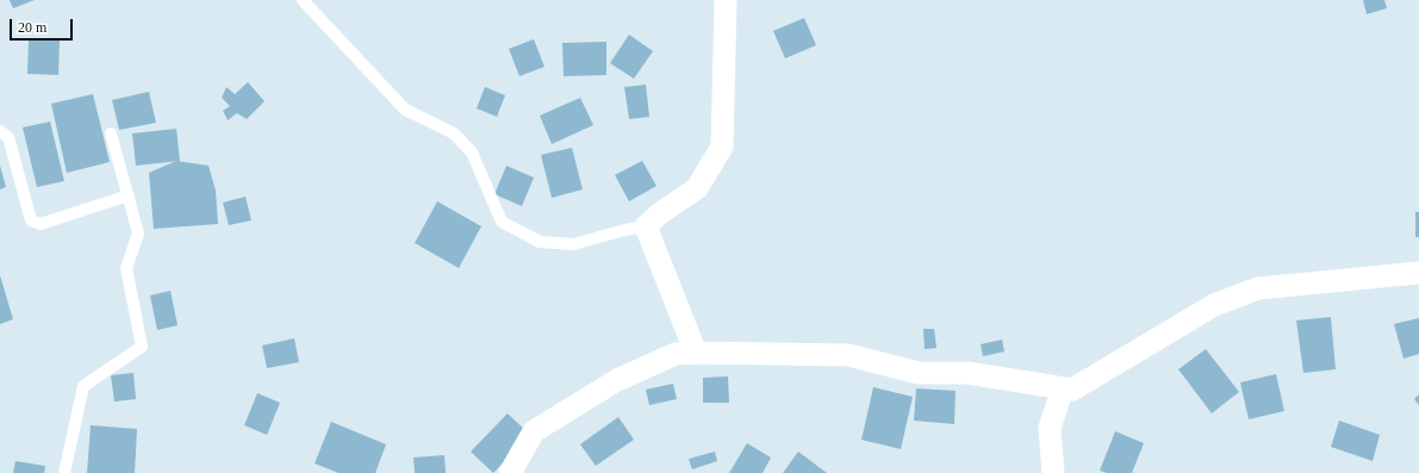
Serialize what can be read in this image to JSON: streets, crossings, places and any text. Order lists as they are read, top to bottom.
{
  "scale_bar": "20 m"
}
